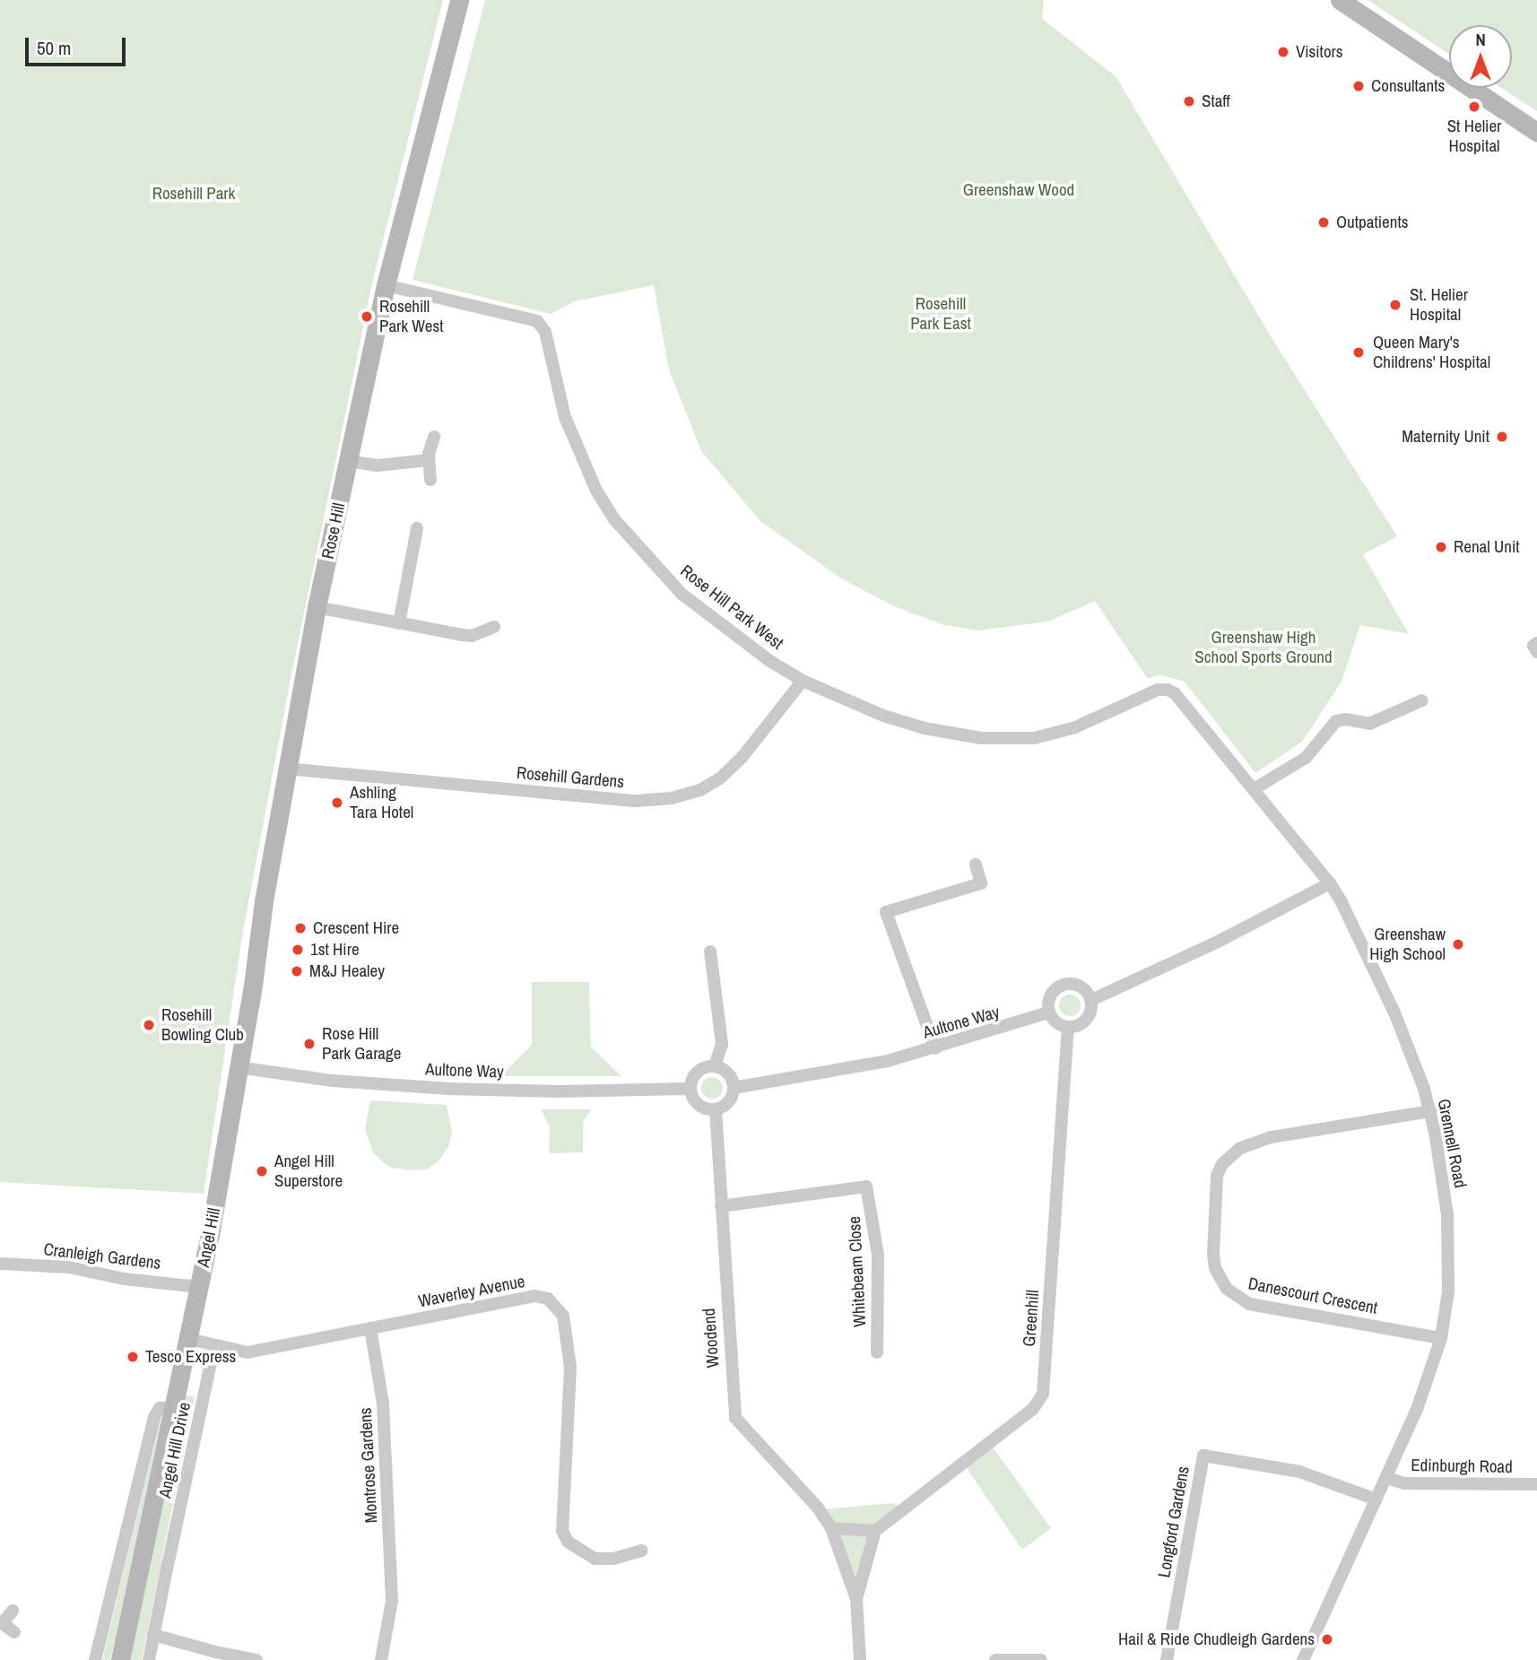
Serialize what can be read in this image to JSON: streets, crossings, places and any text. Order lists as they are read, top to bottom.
{
  "streets": {
    "main road": ["Rose Hill", "Angel Hill"],
    "street": [
      "Rose Hill Park West",
      "Rosehill Gardens",
      "Aultone Way",
      "Grennell Road",
      "Cranleigh Gardens",
      "Whitebeam Close",
      "Waverley Avenue",
      "Danescourt Crescent",
      "Greenhill",
      "Woodend",
      "Angel Hill Drive",
      "Montrose Gardens",
      "Edinburgh Road",
      "Longford Gardens"
    ]
  },
  "crossings": [
    ["Rose Hill", "Rose Hill Park West"],
    ["Rose Hill", "Rosehill Gardens"],
    ["Rose Hill", "Aultone Way"],
    ["Rose Hill", "Angel Hill"],
    ["Rose Hill Park West", "Rosehill Gardens"],
    ["Rose Hill Park West", "Grennell Road"],
    ["Aultone Way", "Angel Hill"],
    ["Aultone Way", "Greenhill"],
    ["Aultone Way", "Woodend"],
    ["Grennell Road", "Danescourt Crescent"],
    ["Grennell Road", "Edinburgh Road"],
    ["Grennell Road", "Longford Gardens"],
    ["Angel Hill", "Cranleigh Gardens"],
    ["Angel Hill", "Waverley Avenue"],
    ["Whitebeam Close", "Woodend"],
    ["Waverley Avenue", "Angel Hill Drive"],
    ["Waverley Avenue", "Montrose Gardens"],
    ["Greenhill", "Woodend"]
  ],
  "parks": [
    "Greenshaw Wood",
    "Rosehill Park",
    "Rosehill Park East",
    "Greenshaw High School Sports Ground"
  ],
  "places": [
    "Visitors",
    "Consultants",
    "Staff",
    "St Helier Hospital",
    "Outpatients",
    "St. Helier Hospital",
    "Rosehill Park West",
    "Queen Mary's Childrens' Hospital",
    "Maternity Unit",
    "Renal Unit",
    "Ashling Tara Hotel",
    "Crescent Hire",
    "Greenshaw High School",
    "1st Hire",
    "M&J Healey",
    "Rosehill Bowling Club",
    "Rose Hill Park Garage",
    "Angel Hill Superstore",
    "Tesco Express",
    "Hail & Ride Chudleigh Gardens"
  ],
  "scale_bar": "50 m",
  "north": "top"
}
